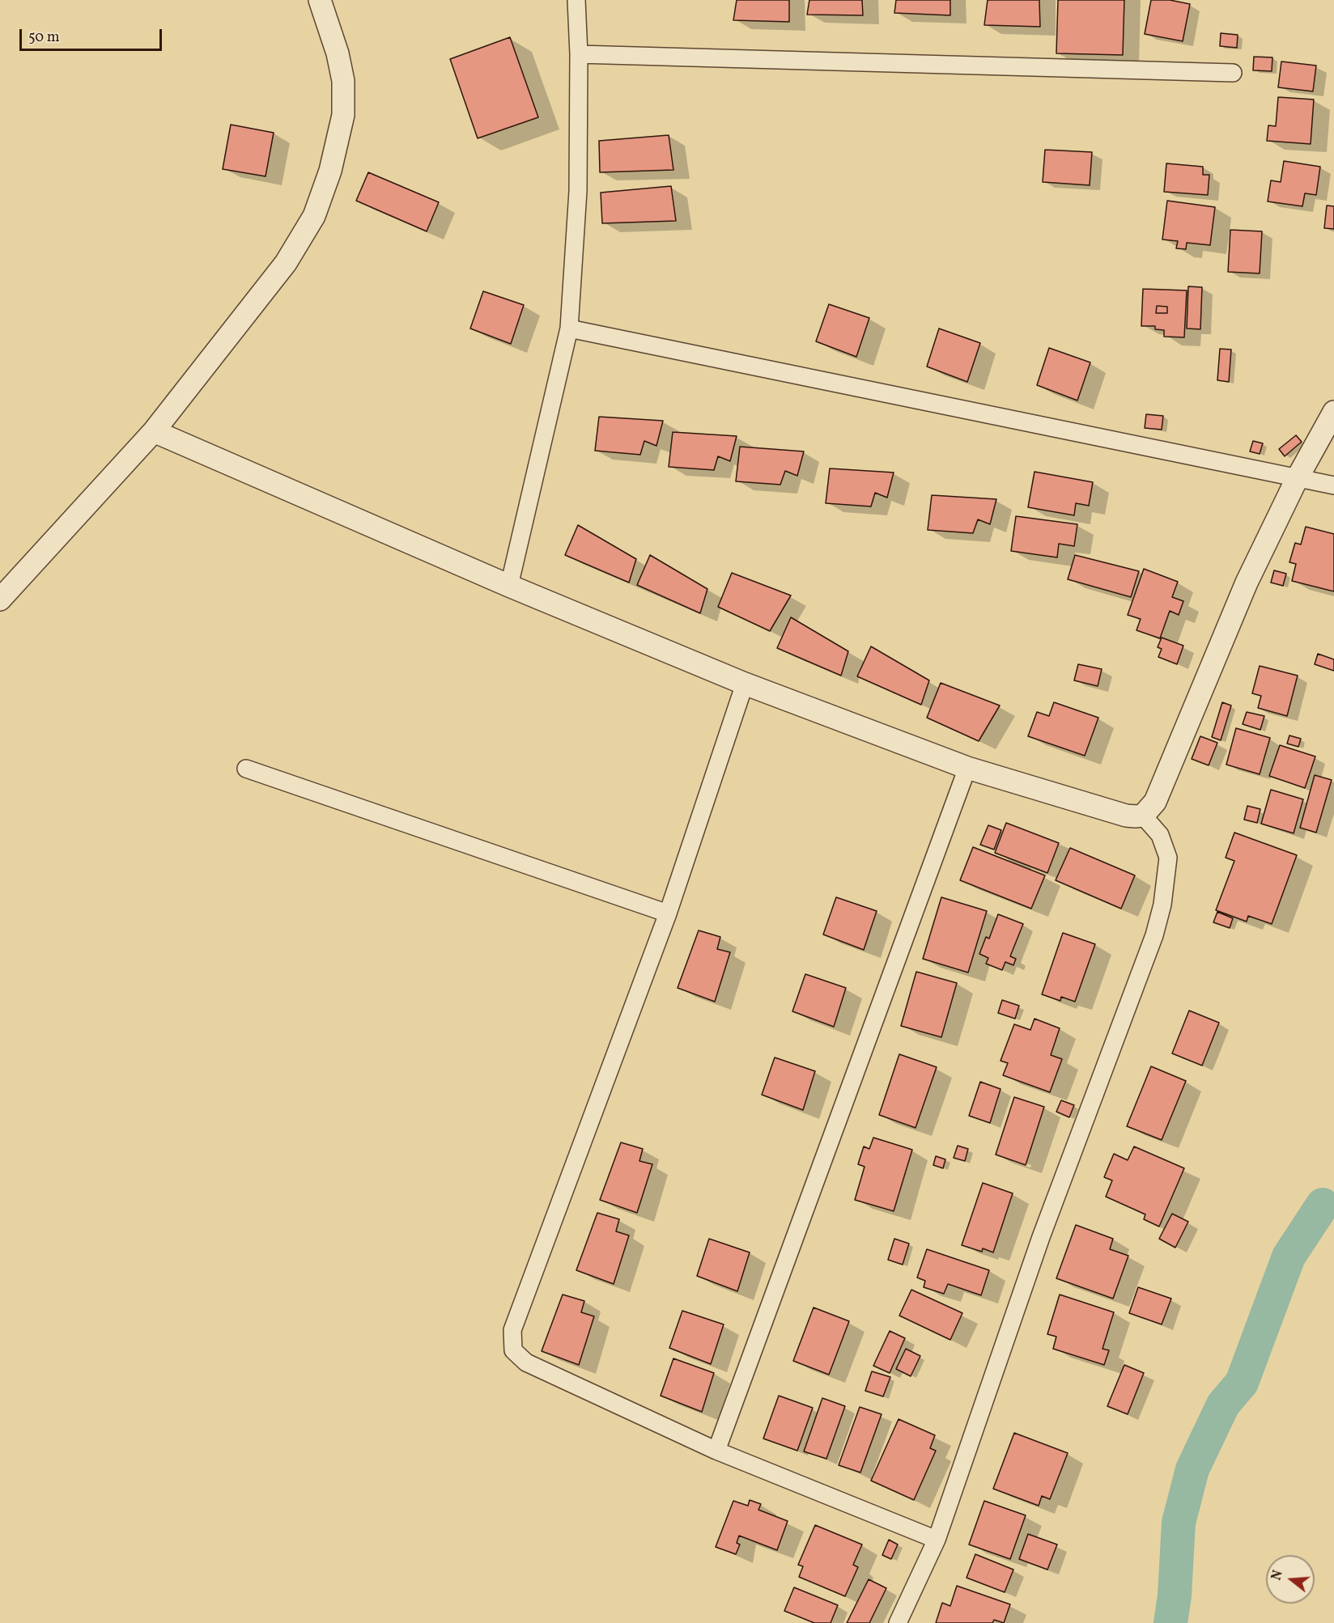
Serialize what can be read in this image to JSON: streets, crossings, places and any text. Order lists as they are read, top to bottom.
{
  "scale_bar": "50 m",
  "north": "left"
}
